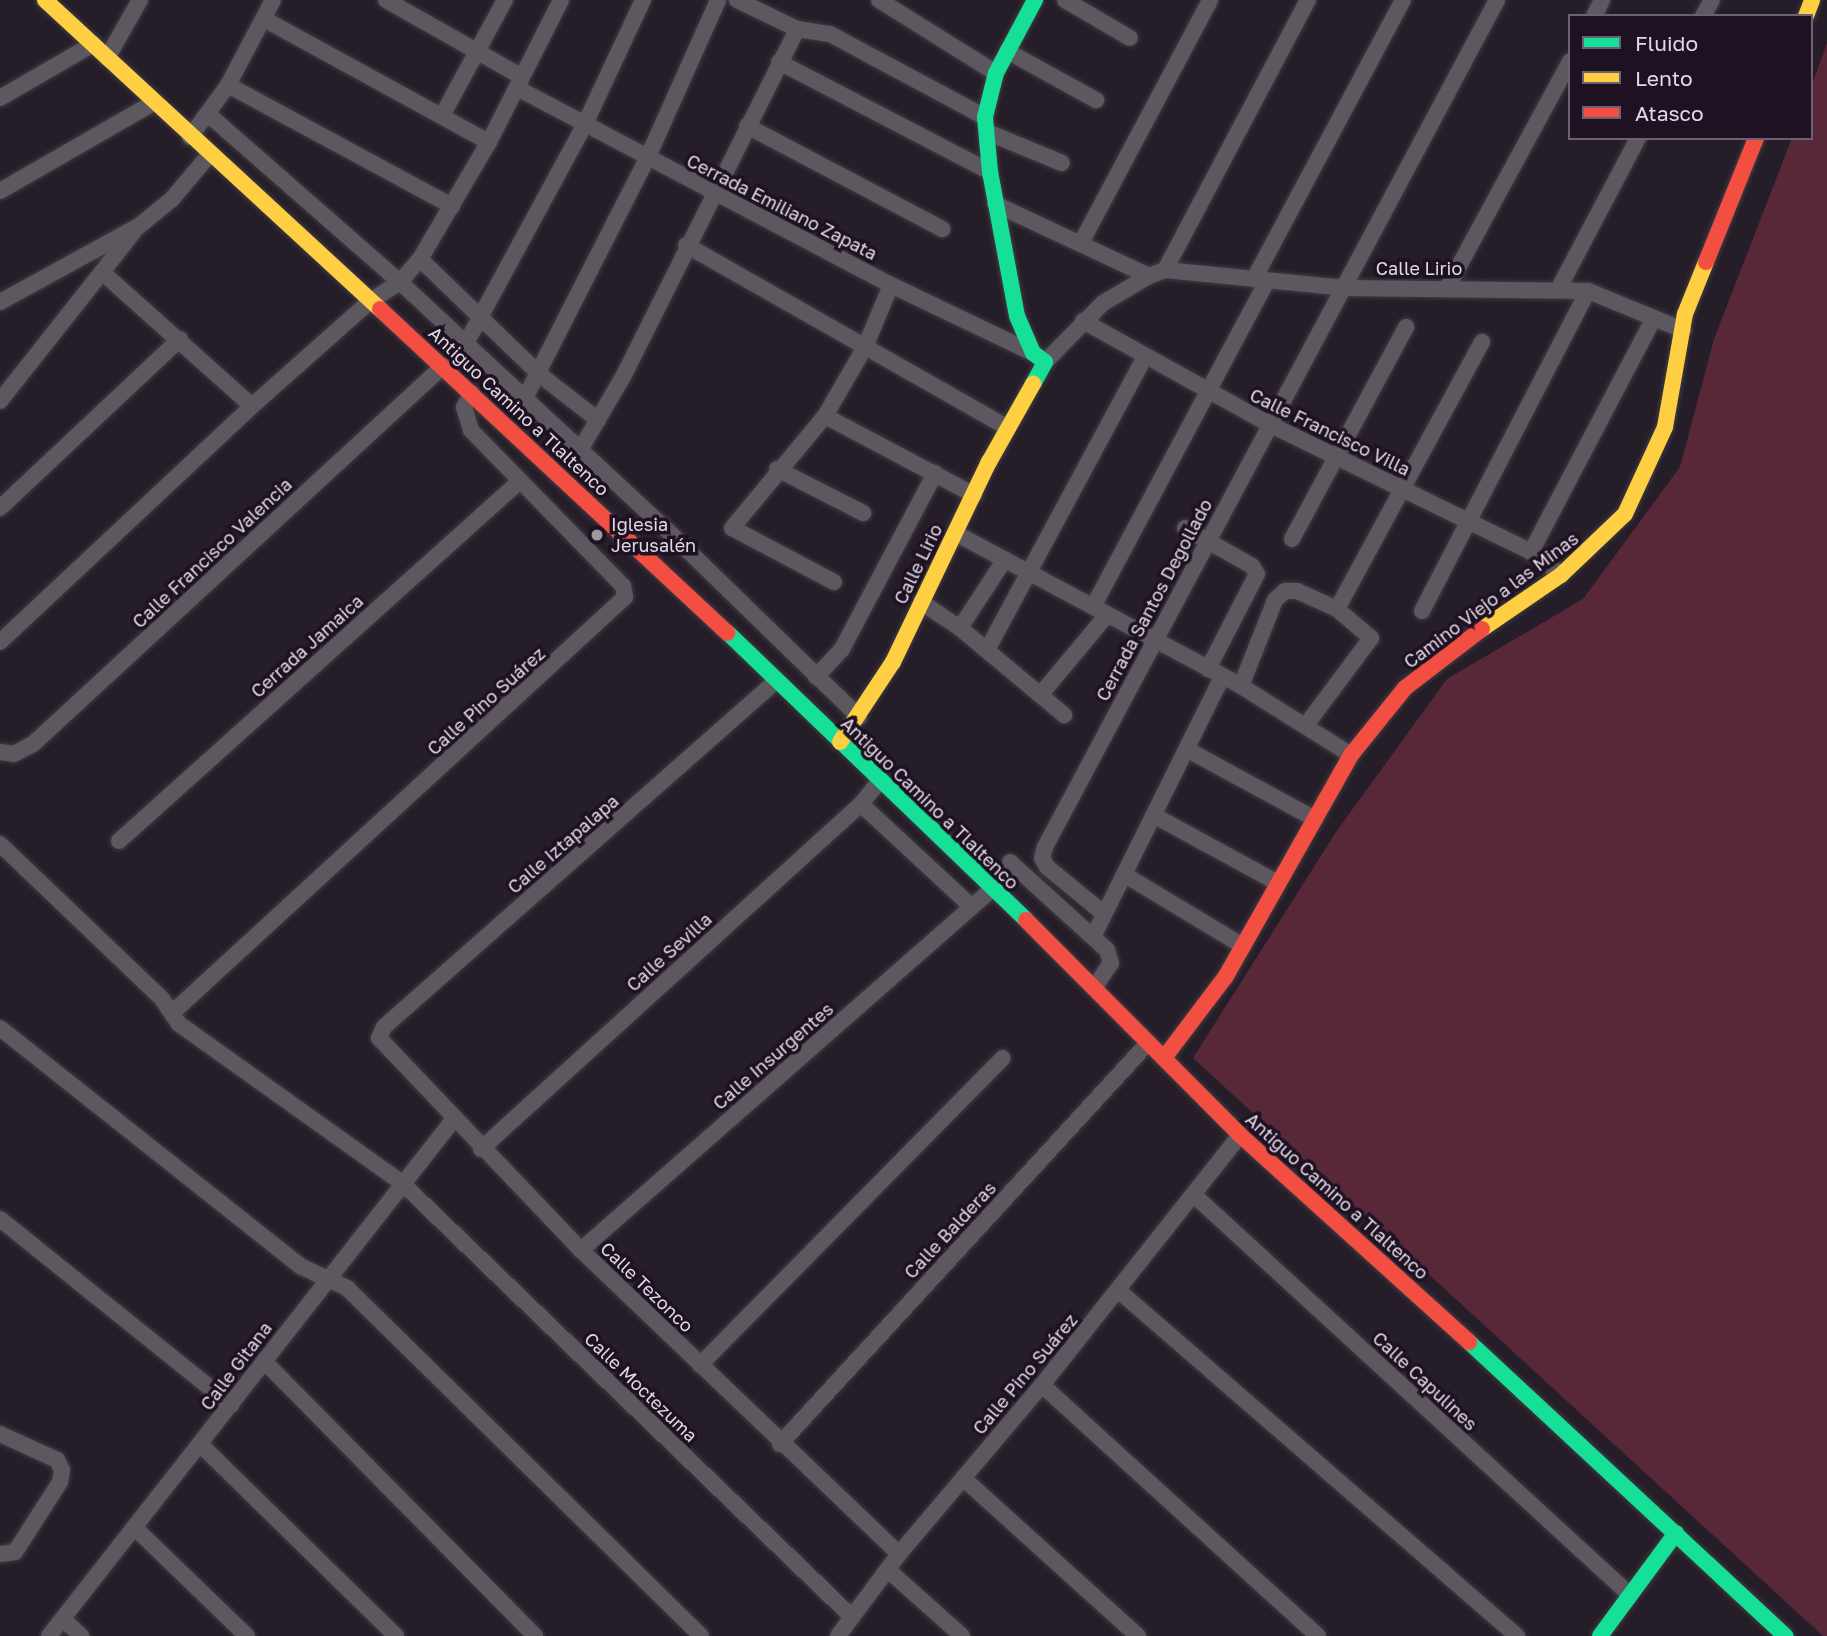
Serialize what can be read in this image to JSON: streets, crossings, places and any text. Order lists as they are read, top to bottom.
{
  "streets": {
    "street": [
      "Cerrada Emiliano Zapata",
      "Calle Lirio",
      "Antiguo Camino a Tlaltenco",
      "Calle Francisco Villa",
      "Calle Francisco Valencia",
      "Cerrada Santos Degollado",
      "Camino Viejo a las Minas",
      "Cerrada Jamaica",
      "Calle Pino Suárez",
      "Calle Iztapalapa",
      "Calle Sevilla",
      "Calle Insurgentes",
      "Calle Balderas",
      "Calle Tezonco",
      "Calle Gitana",
      "Calle Capulines",
      "Calle Moctezuma"
    ]
  },
  "crossings": [
    ["Cerrada Emiliano Zapata", "Calle Lirio"],
    ["Calle Lirio", "Antiguo Camino a Tlaltenco"],
    ["Calle Lirio", "Calle Francisco Villa"],
    ["Calle Lirio", "Cerrada Santos Degollado"],
    ["Calle Lirio", "Camino Viejo a las Minas"],
    ["Antiguo Camino a Tlaltenco", "Calle Francisco Valencia"],
    ["Antiguo Camino a Tlaltenco", "Camino Viejo a las Minas"],
    ["Antiguo Camino a Tlaltenco", "Calle Pino Suárez"],
    ["Antiguo Camino a Tlaltenco", "Calle Iztapalapa"],
    ["Antiguo Camino a Tlaltenco", "Calle Sevilla"],
    ["Antiguo Camino a Tlaltenco", "Calle Insurgentes"],
    ["Antiguo Camino a Tlaltenco", "Calle Balderas"],
    ["Calle Francisco Villa", "Cerrada Santos Degollado"],
    ["Calle Francisco Villa", "Camino Viejo a las Minas"],
    ["Cerrada Jamaica", "Calle Pino Suárez"],
    ["Calle Pino Suárez", "Calle Tezonco"],
    ["Calle Pino Suárez", "Calle Capulines"],
    ["Calle Pino Suárez", "Calle Moctezuma"],
    ["Calle Iztapalapa", "Calle Tezonco"],
    ["Calle Sevilla", "Calle Tezonco"],
    ["Calle Insurgentes", "Calle Tezonco"],
    ["Calle Balderas", "Calle Tezonco"],
    ["Calle Tezonco", "Calle Gitana"],
    ["Calle Gitana", "Calle Moctezuma"]
  ],
  "places": ["Iglesia Jerusalén"],
  "legend": ["Fluido", "Lento", "Atasco"]
}
